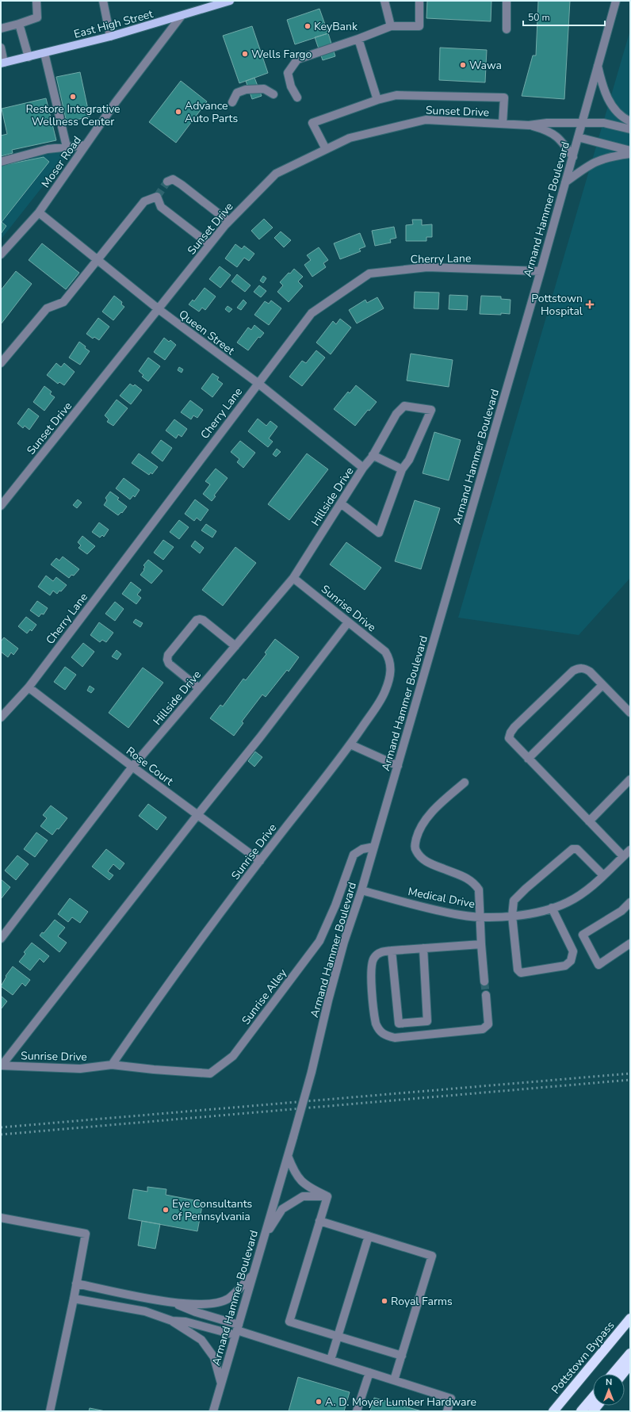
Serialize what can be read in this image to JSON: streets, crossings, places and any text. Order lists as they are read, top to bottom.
{
  "streets": {
    "highway": ["Pottstown Bypass"],
    "main road": ["East High Street"],
    "street": [
      "Sunset Drive",
      "Moser Road",
      "Armand Hammer Boulevard",
      "Cherry Lane",
      "Queen Street",
      "Hillside Drive",
      "Sunrise Drive",
      "Rose Court",
      "Medical Drive",
      "Sunrise Alley"
    ]
  },
  "crossings": [
    ["East High Street", "Moser Road"],
    ["Sunset Drive", "Armand Hammer Boulevard"],
    ["Sunset Drive", "Queen Street"],
    ["Moser Road", "Queen Street"],
    ["Armand Hammer Boulevard", "Cherry Lane"],
    ["Armand Hammer Boulevard", "Medical Drive"],
    ["Armand Hammer Boulevard", "Sunrise Alley"],
    ["Cherry Lane", "Queen Street"],
    ["Cherry Lane", "Rose Court"],
    ["Queen Street", "Hillside Drive"],
    ["Hillside Drive", "Sunrise Drive"],
    ["Hillside Drive", "Rose Court"],
    ["Sunrise Drive", "Rose Court"],
    ["Sunrise Drive", "Sunrise Alley"]
  ],
  "places": {
    "other": [
      "KeyBank",
      "Wells Fargo",
      "Wawa",
      "Restore Integrative Wellness Center",
      "Advance Auto Parts",
      "Eye Consultants of Pennsylvania",
      "Royal Farms",
      "A. D. Moyer Lumber Hardware"
    ],
    "health": ["Pottstown Hospital"]
  },
  "scale_bar": "50 m",
  "north": "top"
}
